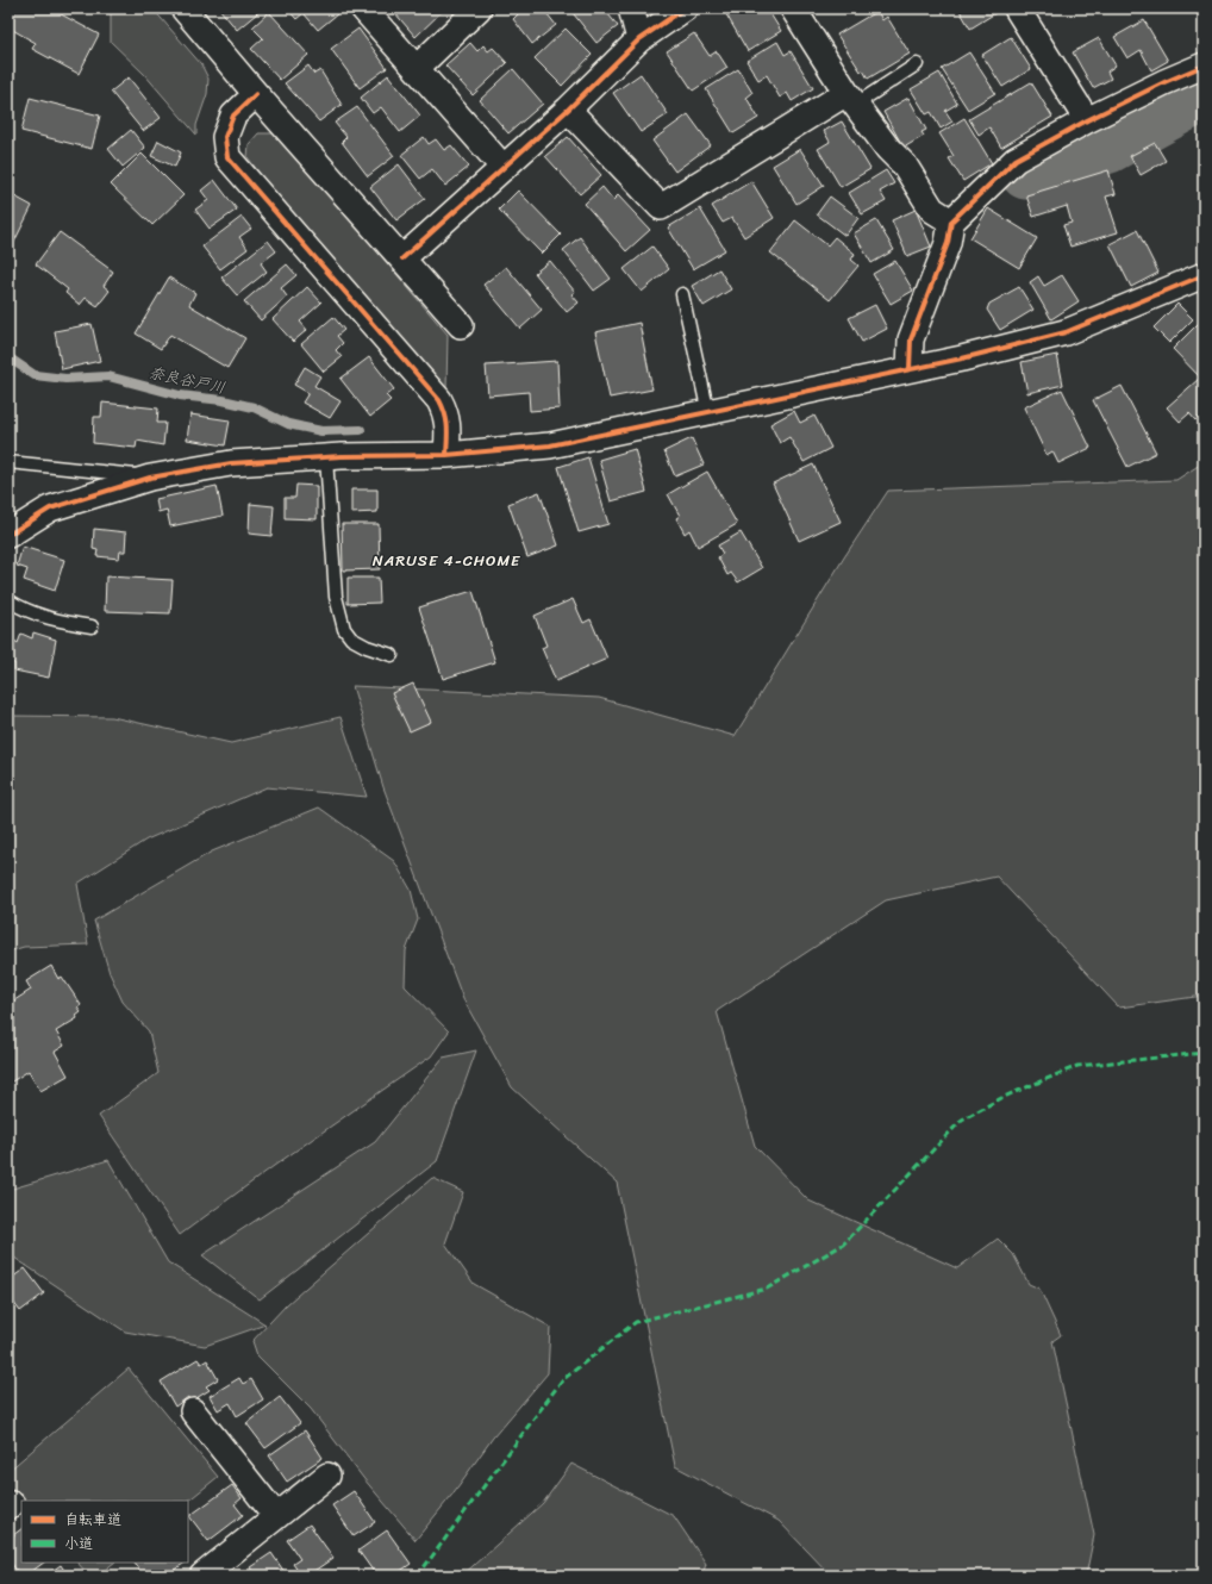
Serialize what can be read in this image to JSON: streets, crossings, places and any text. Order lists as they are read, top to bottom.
{
  "districts": ["NARUSE 4-CHOME"],
  "water": ["奈良谷戸川"],
  "legend": ["自転車道", "小道"]
}
